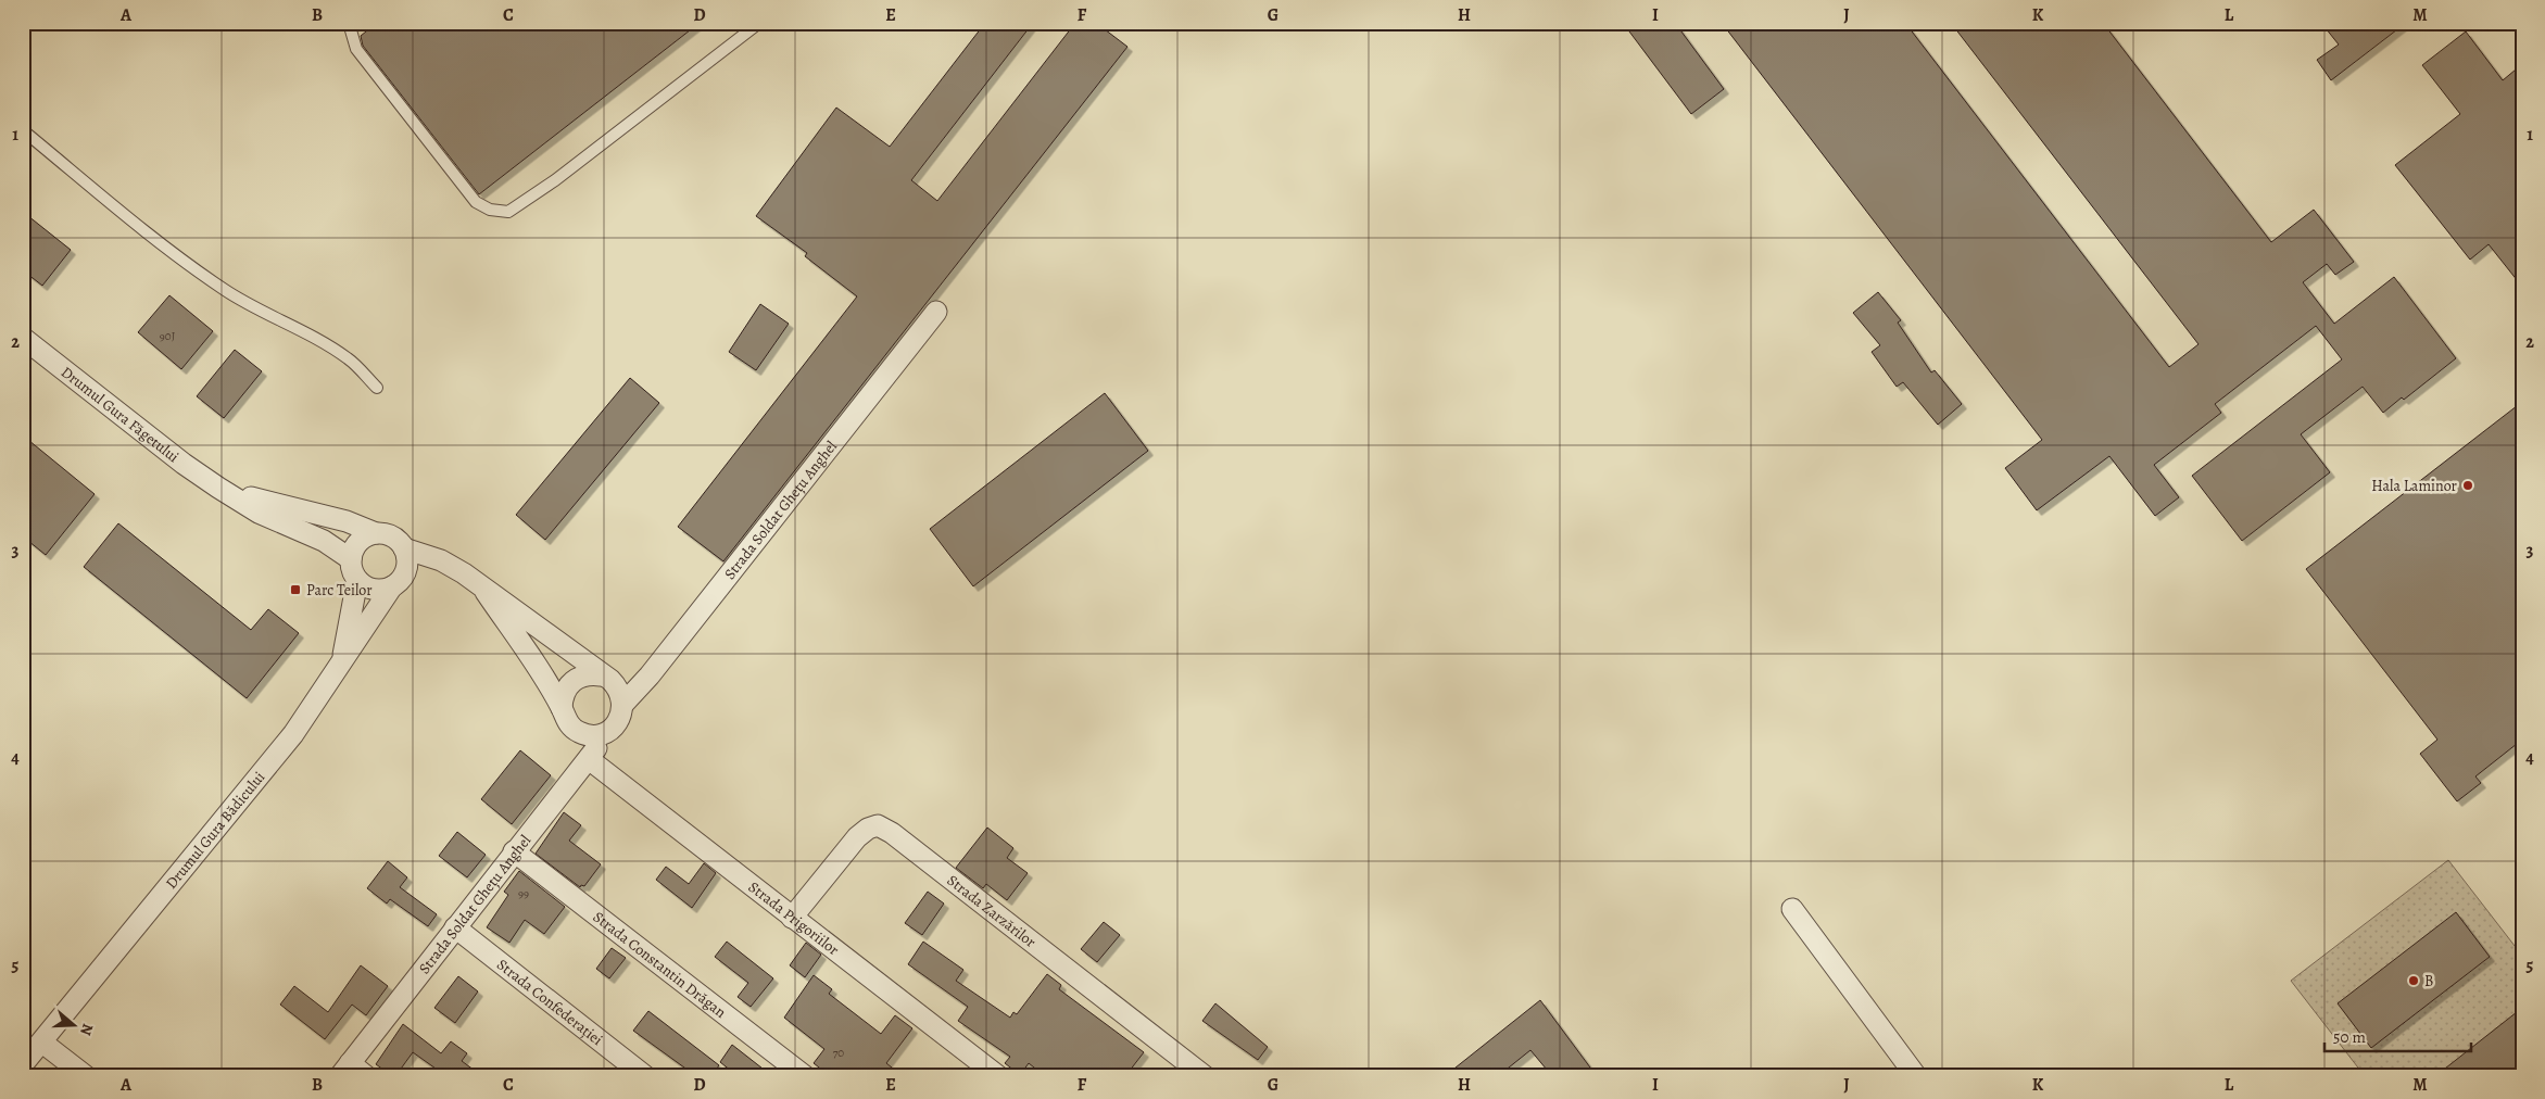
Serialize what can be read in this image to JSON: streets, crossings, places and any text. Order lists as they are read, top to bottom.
{
  "streets": {
    "street": [
      "Drumul Gura Făgetului",
      "Strada Soldat Ghețu Anghel",
      "Drumul Gura Bădicului",
      "Strada Zarzărilor",
      "Strada Prigoriilor",
      "Strada Constantin Drăgan",
      "Strada Confederației"
    ]
  },
  "crossings": [
    ["Drumul Gura Făgetului", "Drumul Gura Bădicului"],
    ["Strada Soldat Ghețu Anghel", "Strada Prigoriilor"],
    ["Strada Soldat Ghețu Anghel", "Strada Constantin Drăgan"],
    ["Strada Soldat Ghețu Anghel", "Strada Confederației"],
    ["Strada Zarzărilor", "Strada Prigoriilor"]
  ],
  "places": {
    "other": ["Hala Laminor", "B"],
    "transit": ["Parc Teilor"]
  },
  "house_numbers": ["90J", "99", "70"],
  "scale_bar": "50 m",
  "north": "right",
  "grid": {
    "columns": [
      "A",
      "B",
      "C",
      "D",
      "E",
      "F",
      "G",
      "H",
      "I",
      "J",
      "K",
      "L",
      "M"
    ],
    "rows": [
      "1",
      "2",
      "3",
      "4",
      "5"
    ]
  }
}
